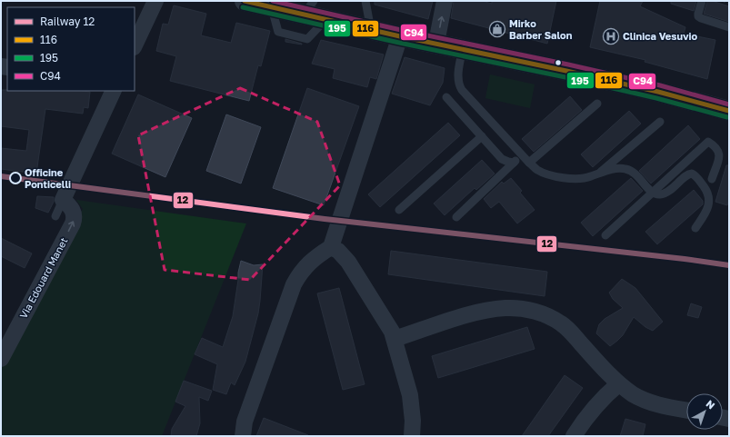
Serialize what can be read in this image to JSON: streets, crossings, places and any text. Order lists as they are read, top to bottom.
{
  "streets": {
    "street": ["Via Edouard Manet"]
  },
  "one_way": ["Via Edouard Manet"],
  "places": {
    "shop": ["Mirko Barber Salon"],
    "hospital": ["Clinica Vesuvio"],
    "other": ["Officine Ponticelli"]
  },
  "lines": [
    "transit line 116",
    "transit line C94",
    "transit line 195",
    "rail line 12"
  ],
  "legend": [
    "Railway 12",
    "116",
    "195",
    "C94"
  ],
  "north": "top right"
}
